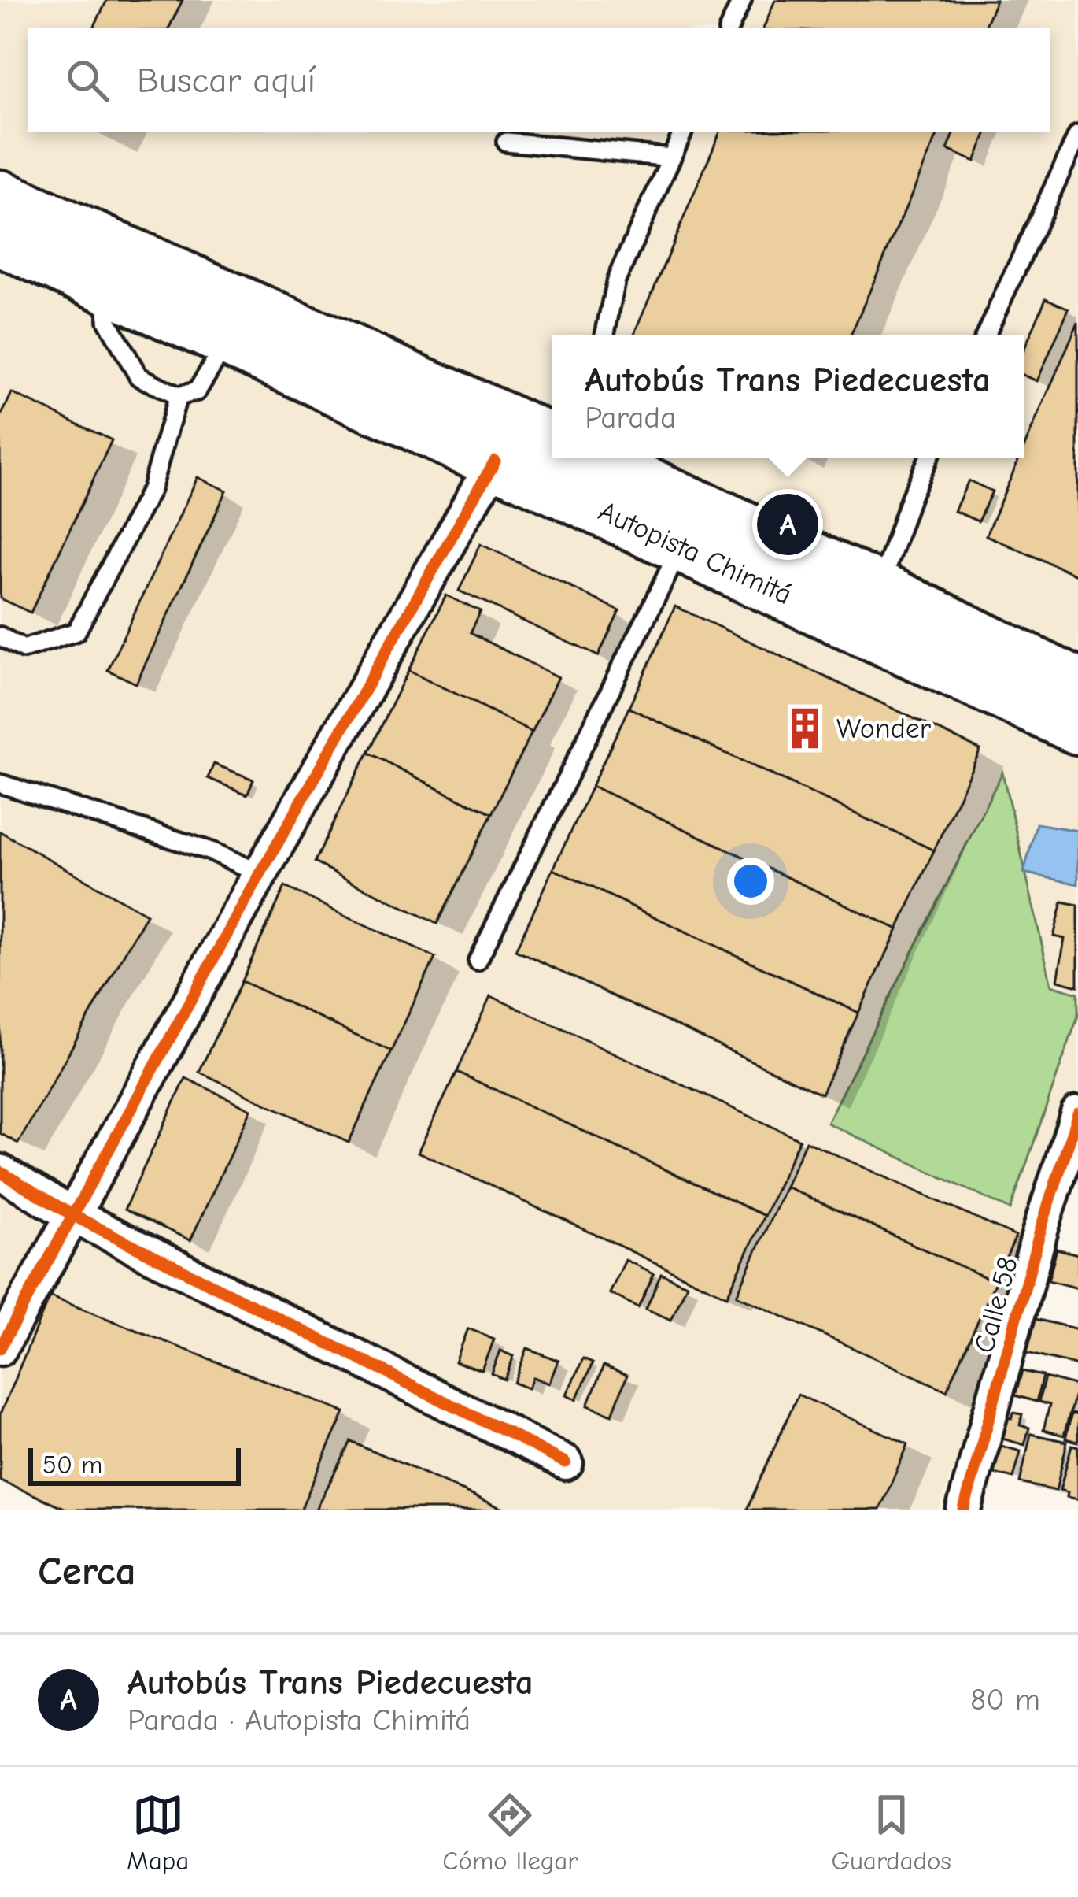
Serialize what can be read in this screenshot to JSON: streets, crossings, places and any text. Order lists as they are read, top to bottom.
{
  "streets": {
    "highway": ["Autopista Chimitá"],
    "street": ["Calle 58"]
  },
  "places": {
    "building": ["Wonder"]
  },
  "scale_bar": "50 m",
  "page": {
    "search": "Buscar aquí",
    "popup": ["Autobús Trans Piedecuesta", "Parada"],
    "pins": "A",
    "scale": "50 m",
    "heading": "Cerca",
    "list": [
      {
        "mark": "A",
        "name": "Autobús Trans Piedecuesta",
        "note": "Parada · Autopista Chimitá",
        "value": "80 m"
      }
    ],
    "nav": ["Mapa", "Cómo llegar", "Guardados"]
  }
}
